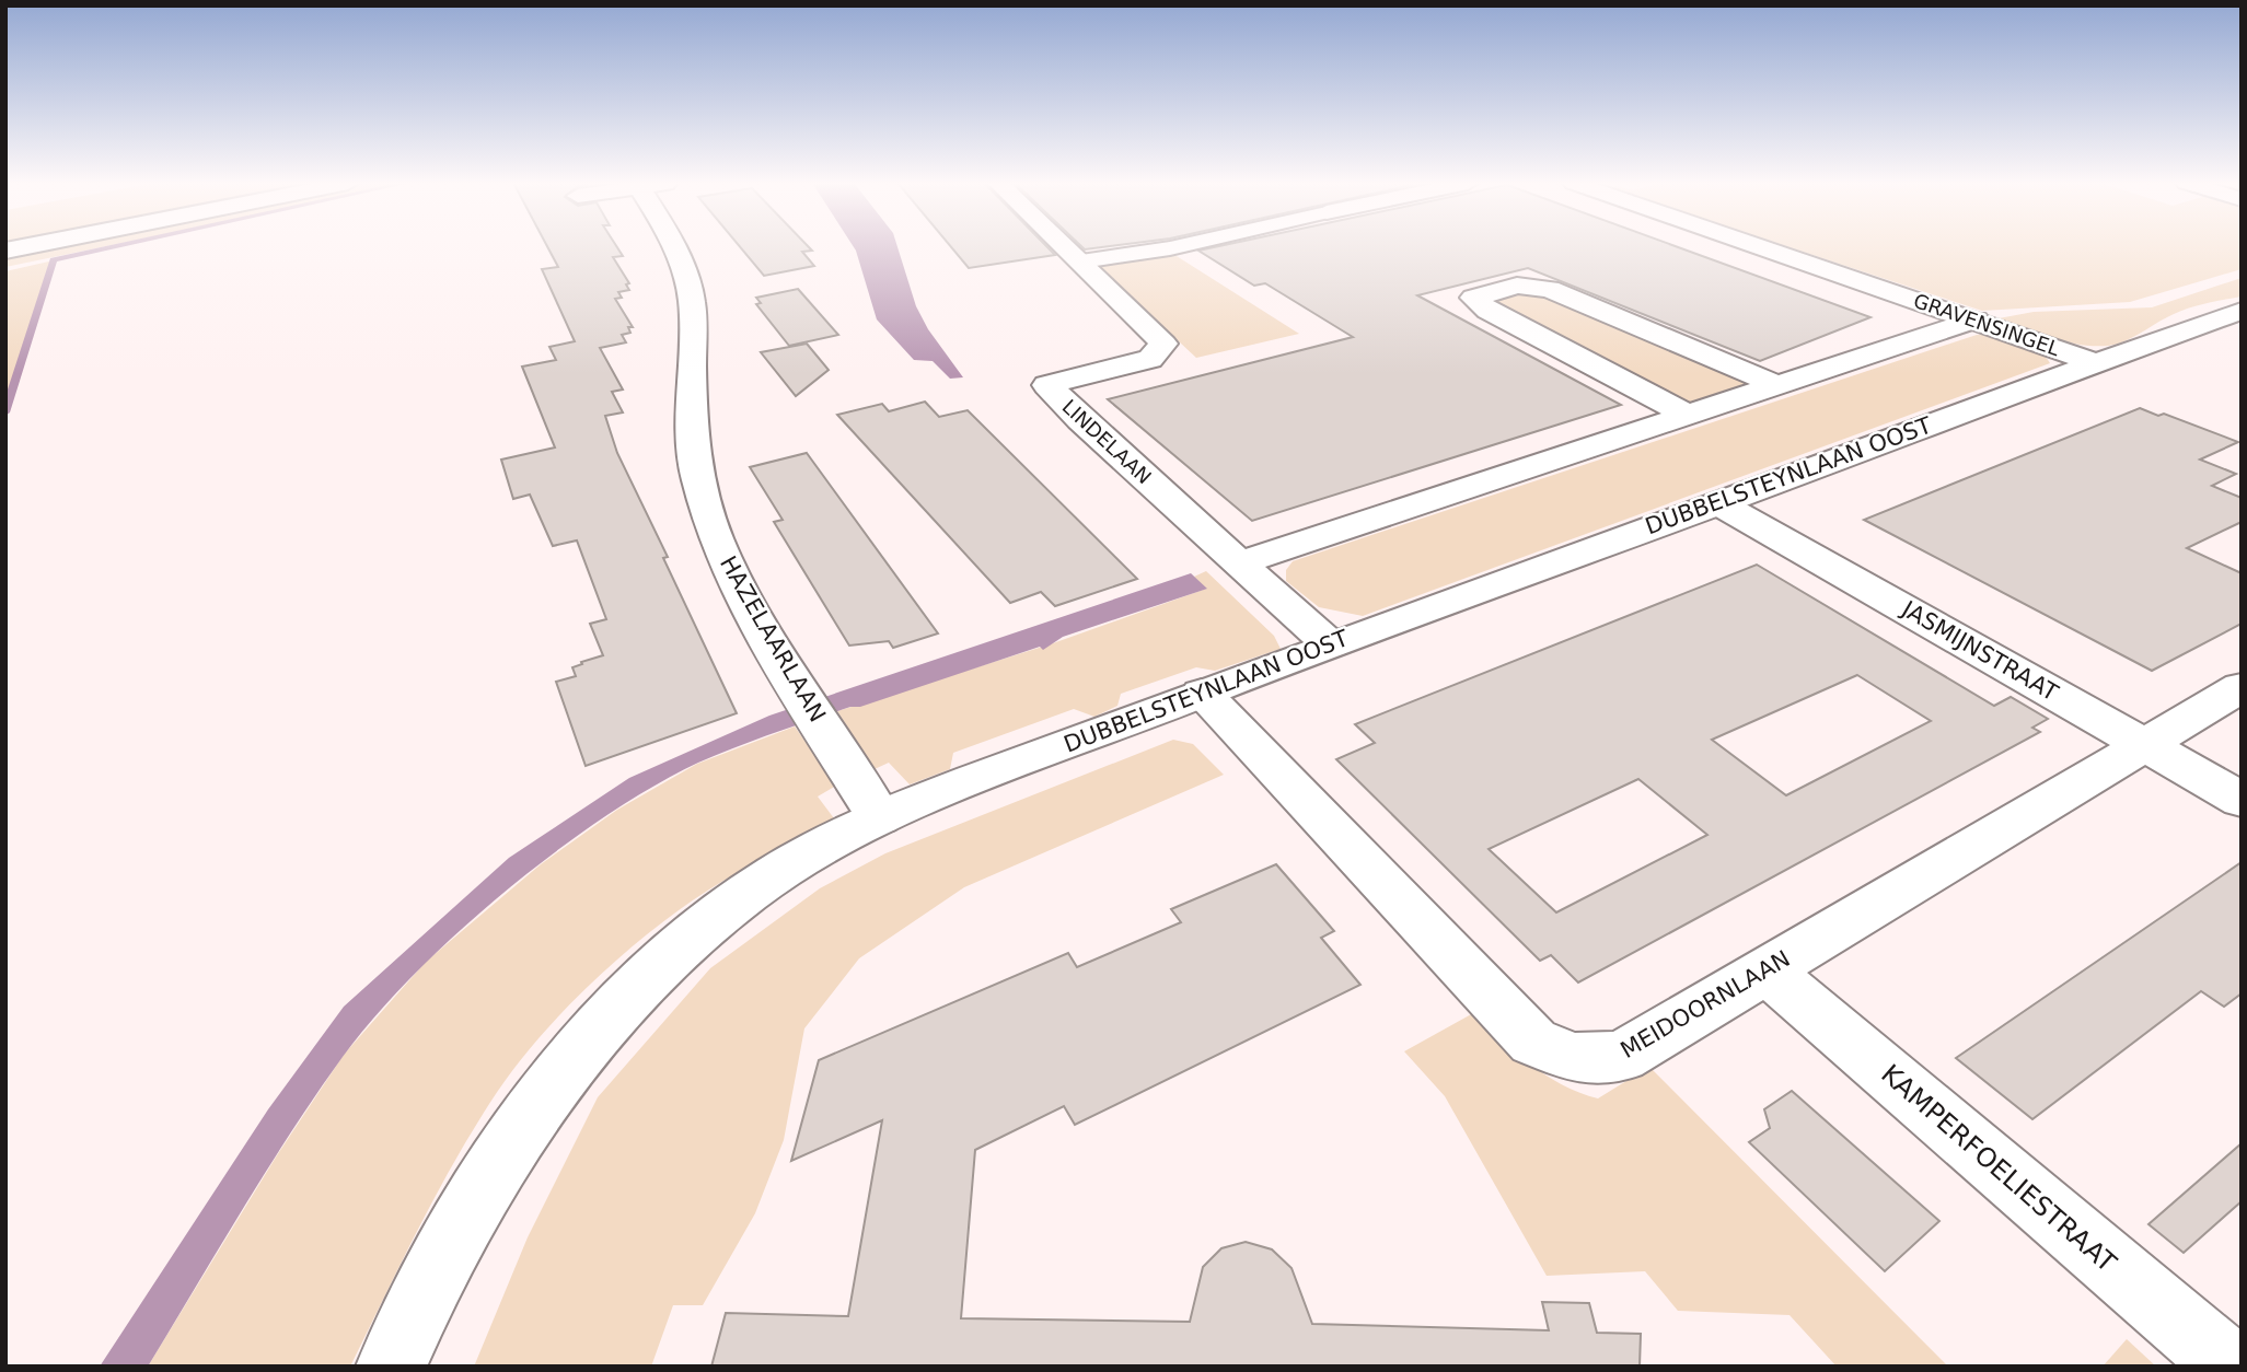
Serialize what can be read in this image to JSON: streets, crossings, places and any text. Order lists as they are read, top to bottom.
{
  "streets": {
    "street": [
      "GRAVENSINGEL",
      "LINDELAAN",
      "DUBBELSTEYNLAAN OOST",
      "HAZELAARLAAN",
      "JASMIJNSTRAAT",
      "MEIDOORNLAAN",
      "KAMPERFOELIESTRAAT"
    ]
  },
  "crossings": [
    ["GRAVENSINGEL", "DUBBELSTEYNLAAN OOST"],
    ["LINDELAAN", "DUBBELSTEYNLAAN OOST"],
    ["DUBBELSTEYNLAAN OOST", "HAZELAARLAAN"],
    ["DUBBELSTEYNLAAN OOST", "JASMIJNSTRAAT"],
    ["DUBBELSTEYNLAAN OOST", "MEIDOORNLAAN"],
    ["JASMIJNSTRAAT", "MEIDOORNLAAN"],
    ["MEIDOORNLAAN", "KAMPERFOELIESTRAAT"]
  ]
}
